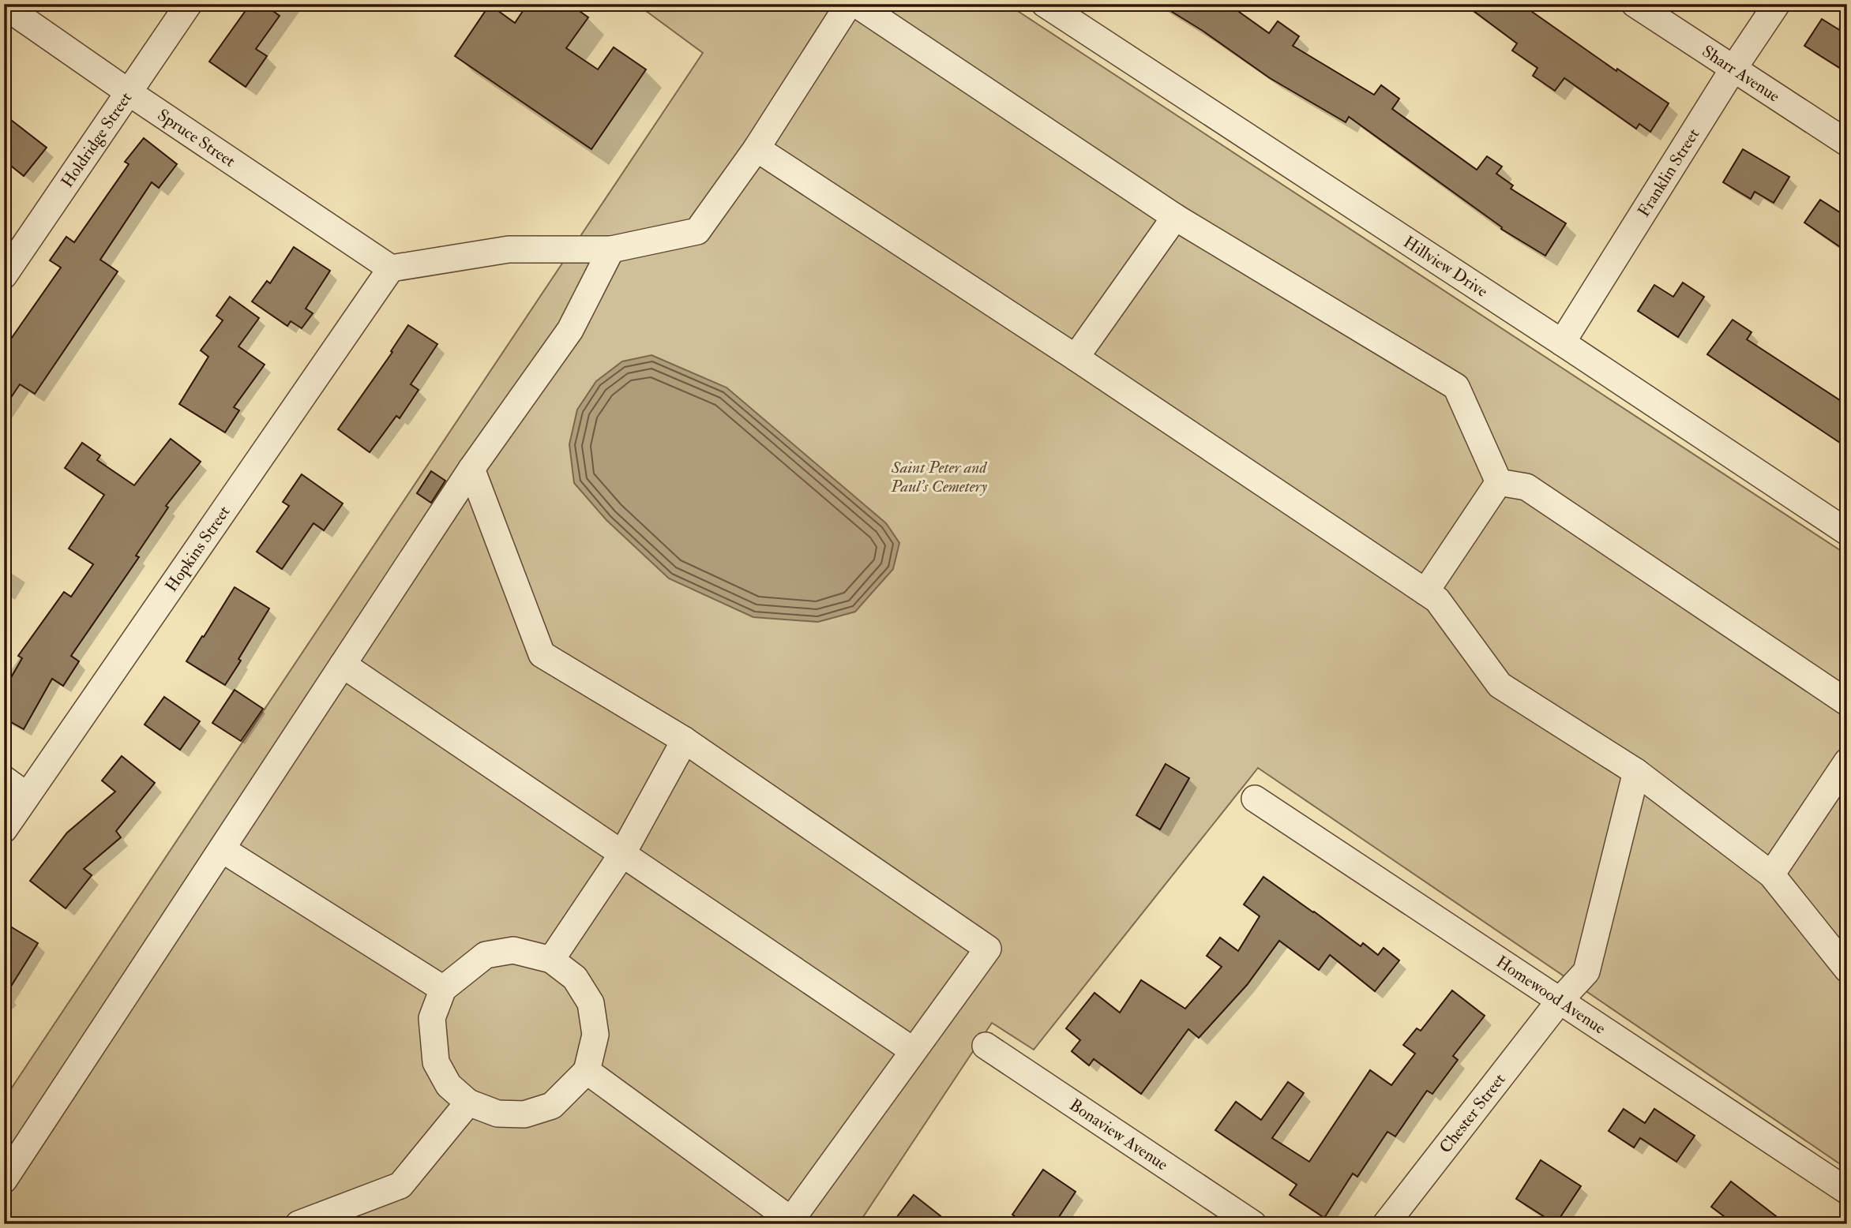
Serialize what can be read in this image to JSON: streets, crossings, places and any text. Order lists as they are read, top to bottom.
{
  "streets": {
    "street": [
      "Sharr Avenue",
      "Spruce Street",
      "Holdridge Street",
      "Franklin Street",
      "Hillview Drive",
      "Hopkins Street",
      "Homewood Avenue",
      "Chester Street",
      "Bonaview Avenue"
    ]
  },
  "crossings": [
    ["Sharr Avenue", "Franklin Street"],
    ["Spruce Street", "Holdridge Street"],
    ["Spruce Street", "Hopkins Street"],
    ["Franklin Street", "Hillview Drive"],
    ["Homewood Avenue", "Chester Street"]
  ],
  "parks": ["Saint Peter and Paul's Cemetery"]
}
